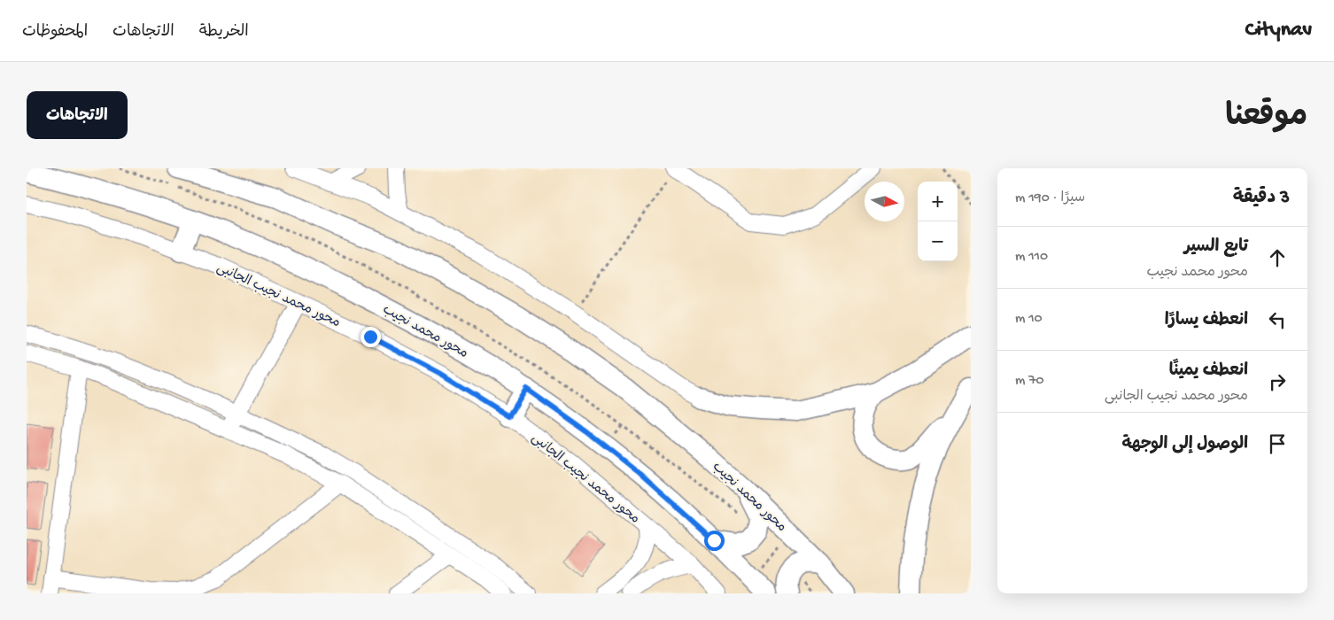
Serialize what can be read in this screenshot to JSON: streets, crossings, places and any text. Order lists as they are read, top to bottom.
{
  "streets": {
    "main road": ["محور محمد نجيب"],
    "street": ["محور محمد نجيب الجانبى"]
  },
  "north": "right",
  "page": {
    "header": "Citynav",
    "nav": ["الخريطة", "الاتجاهات", "المحفوظات"],
    "title": "موقعنا",
    "buttons": "الاتجاهات",
    "heading": ["3 دقيقة", "سيرًا · 190 m"],
    "map_buttons": ["+", "−"],
    "list": [
      ["تابع السير", "محور محمد نجيب", "110 m"],
      ["انعطف يسارًا", "10 m"],
      ["انعطف يمينًا", "محور محمد نجيب الجانبى", "70 m"],
      "الوصول إلى الوجهة"
    ]
  }
}
